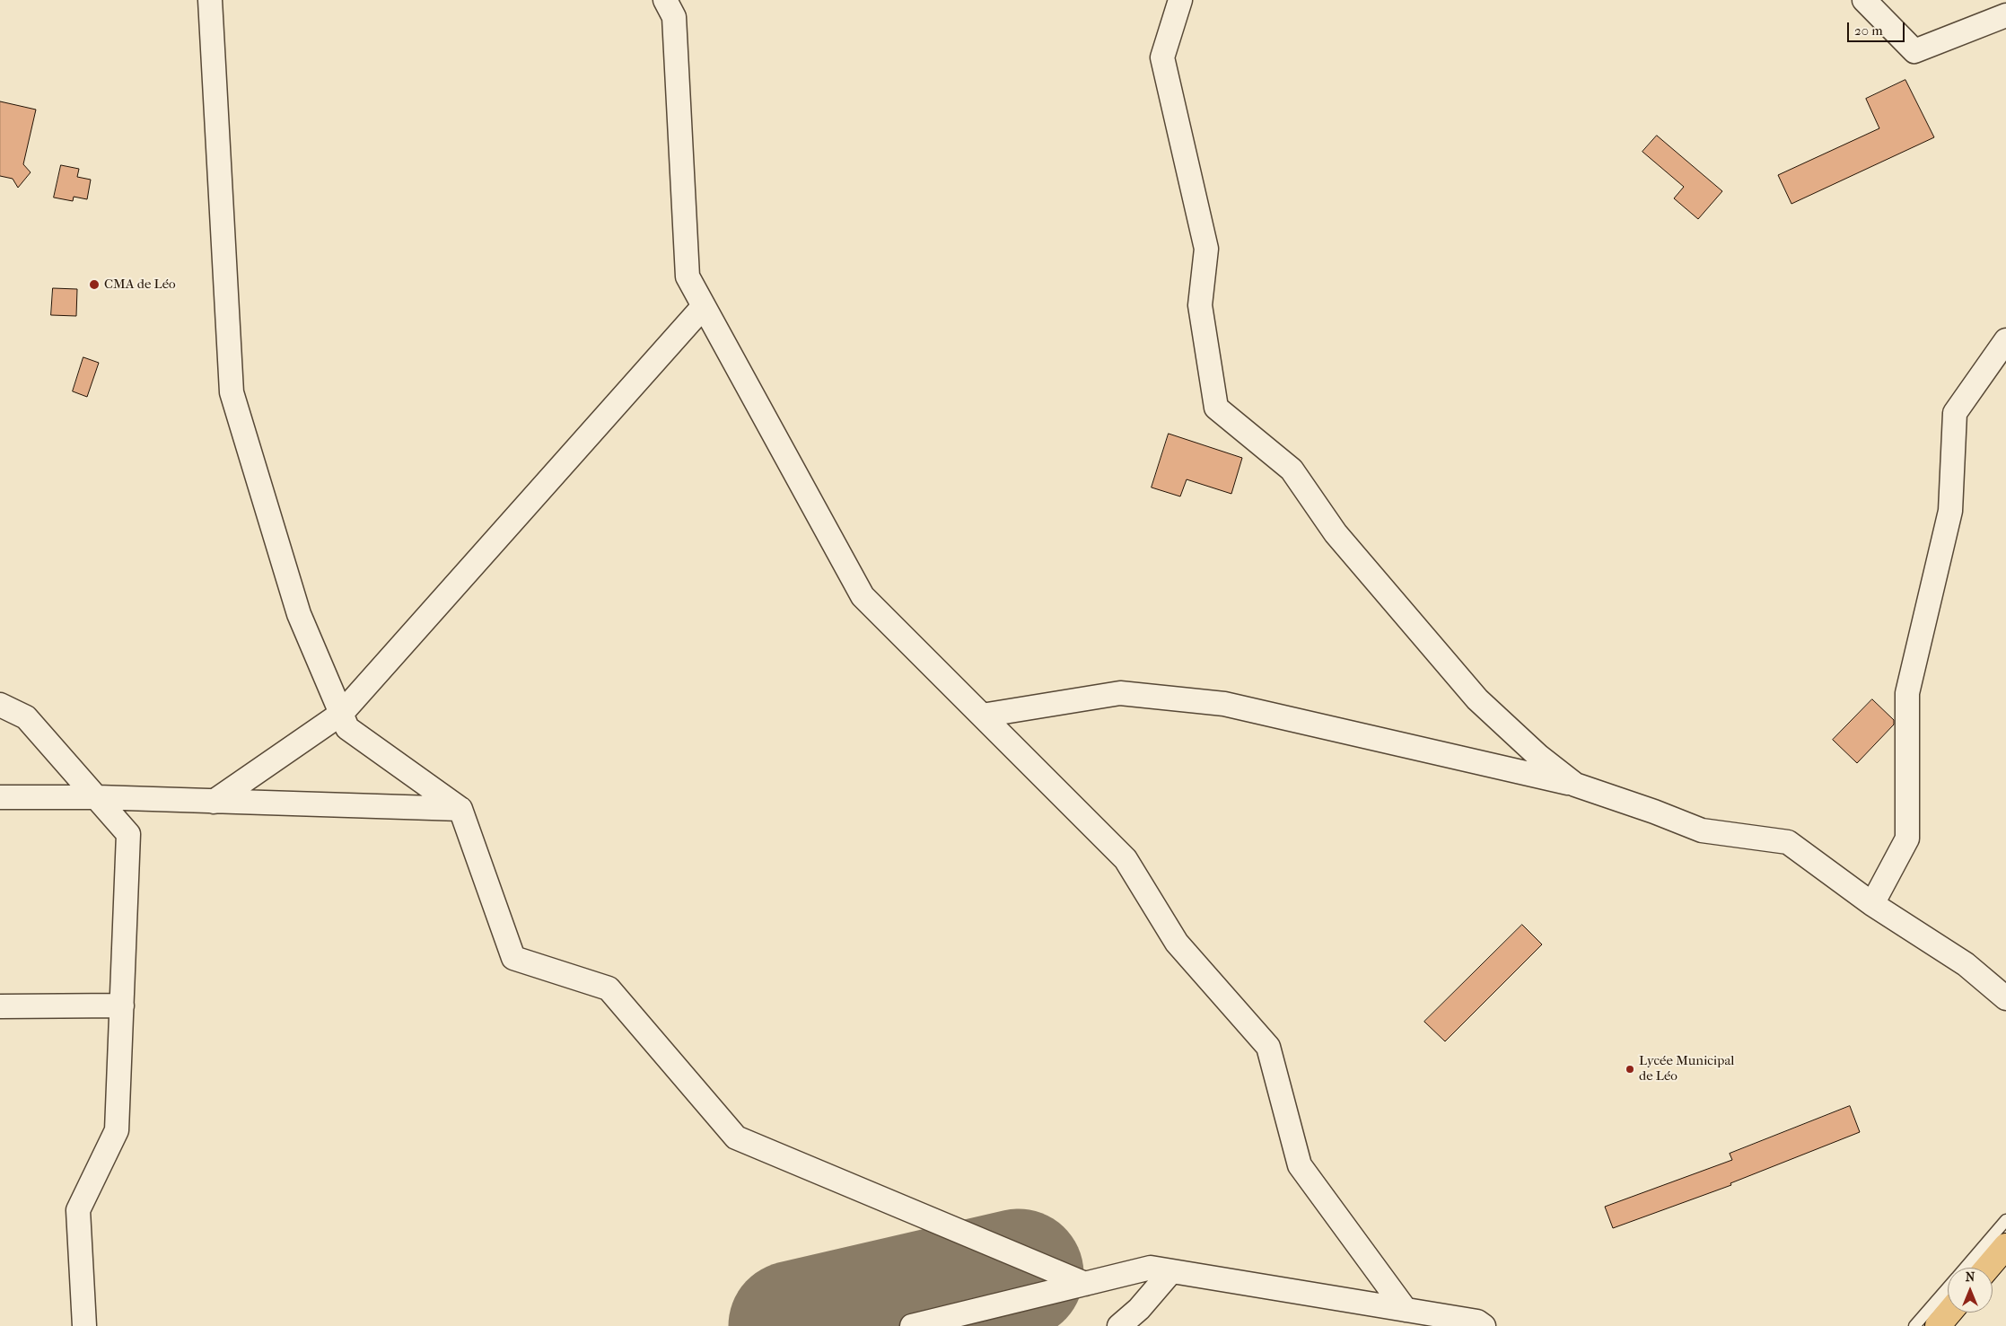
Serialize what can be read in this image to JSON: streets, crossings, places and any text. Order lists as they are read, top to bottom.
{
  "places": ["CMA de Léo", "Lycée Municipal de Léo"],
  "scale_bar": "20 m",
  "north": "top"
}
